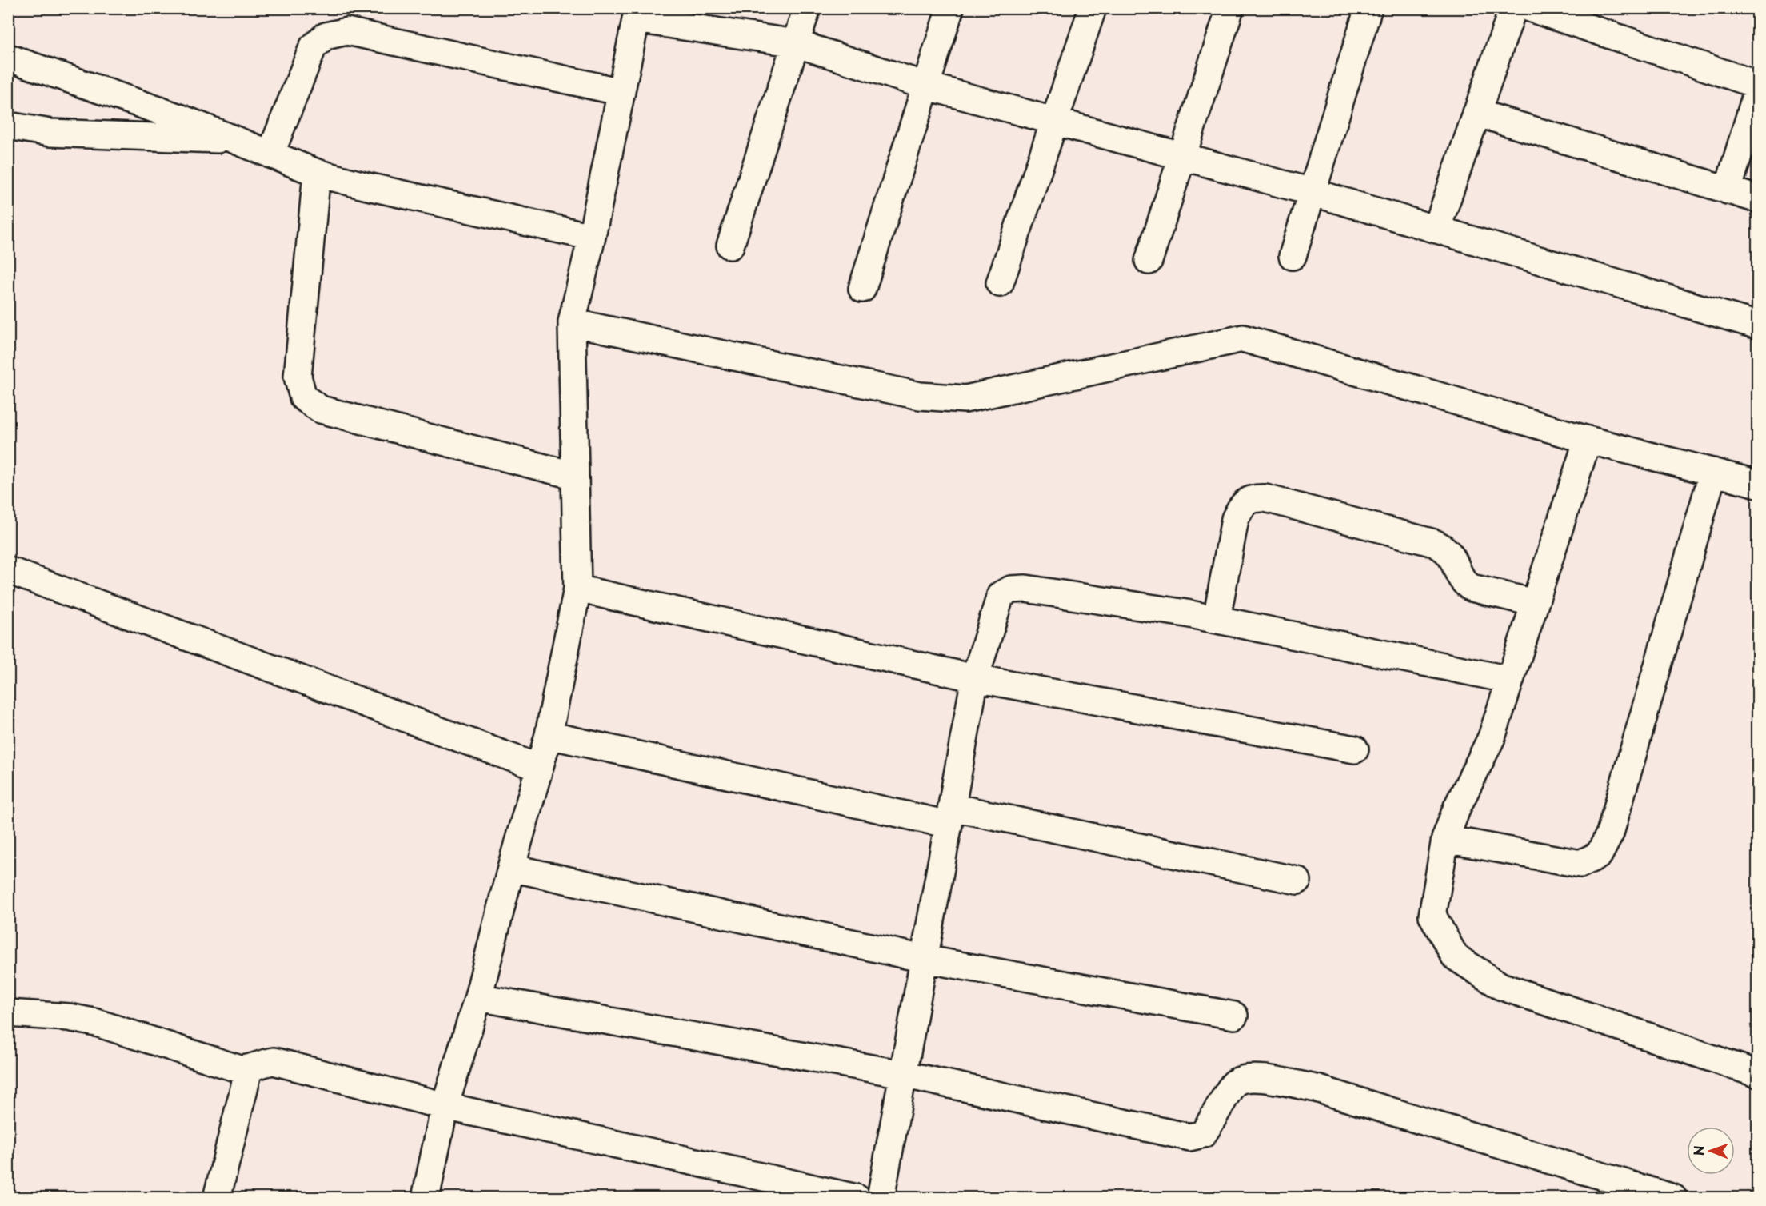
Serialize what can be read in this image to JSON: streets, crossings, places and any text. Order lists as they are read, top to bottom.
{
  "north": "left"
}
